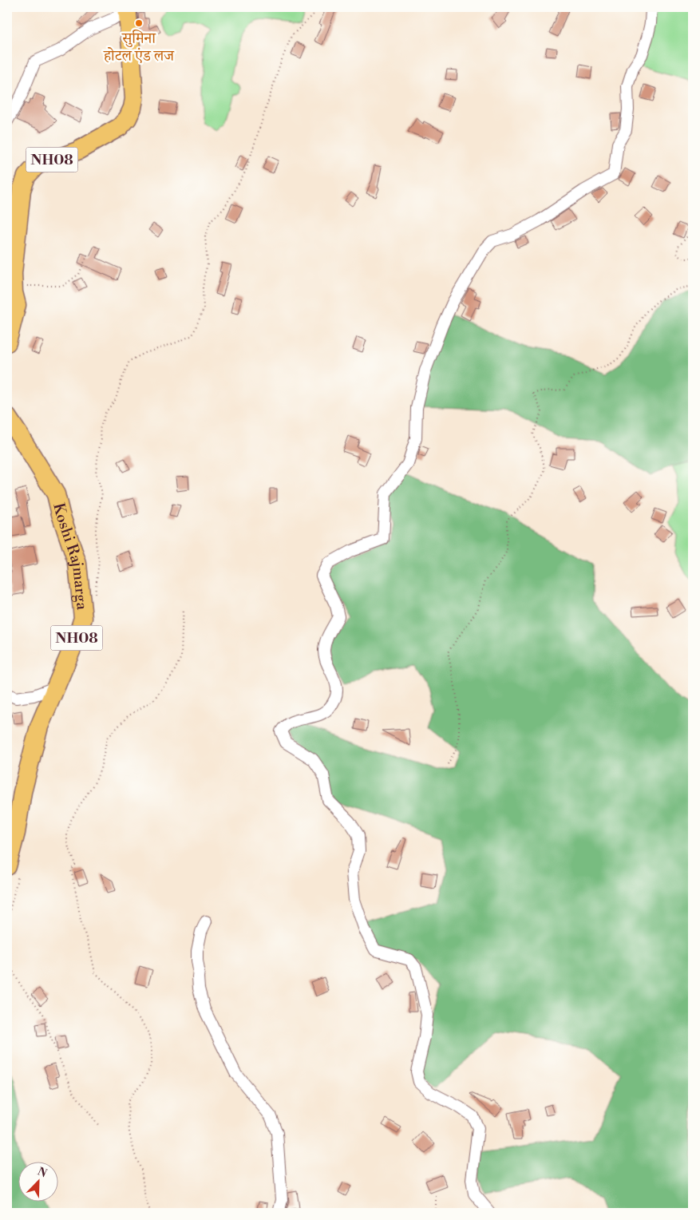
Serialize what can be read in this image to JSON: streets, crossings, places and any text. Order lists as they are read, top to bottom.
{
  "streets": {
    "main road": ["NH08", "Koshi Rajmarga"]
  },
  "places": ["सुमिना होटल एंड लज"],
  "north": "top right"
}
